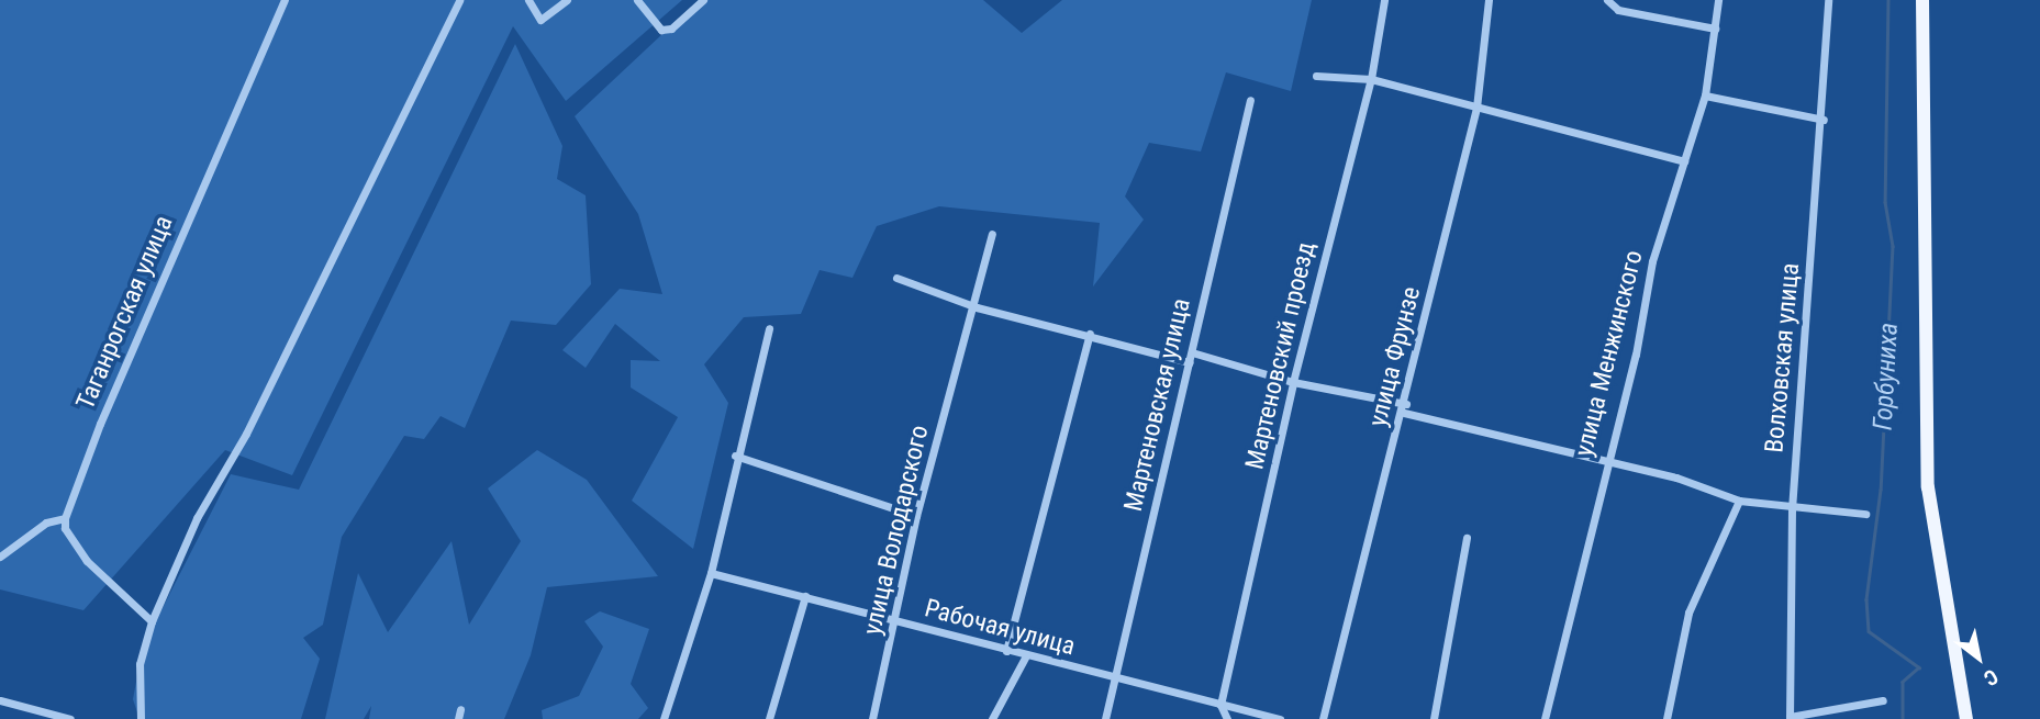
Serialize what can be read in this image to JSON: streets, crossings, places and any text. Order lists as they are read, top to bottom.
{
  "streets": {
    "street": [
      "Таганрогская улица",
      "улица Менжинского",
      "Мартеновский проезд",
      "улица Фрунзе",
      "Волховская улица",
      "Мартеновская улица",
      "улица Володарского",
      "Рабочая улица"
    ]
  },
  "crossings": [
    ["Мартеновский проезд", "Рабочая улица"],
    ["Мартеновская улица", "Рабочая улица"],
    ["улица Володарского", "Рабочая улица"]
  ],
  "water": ["Горбуниха"],
  "north": "bottom right"
}
